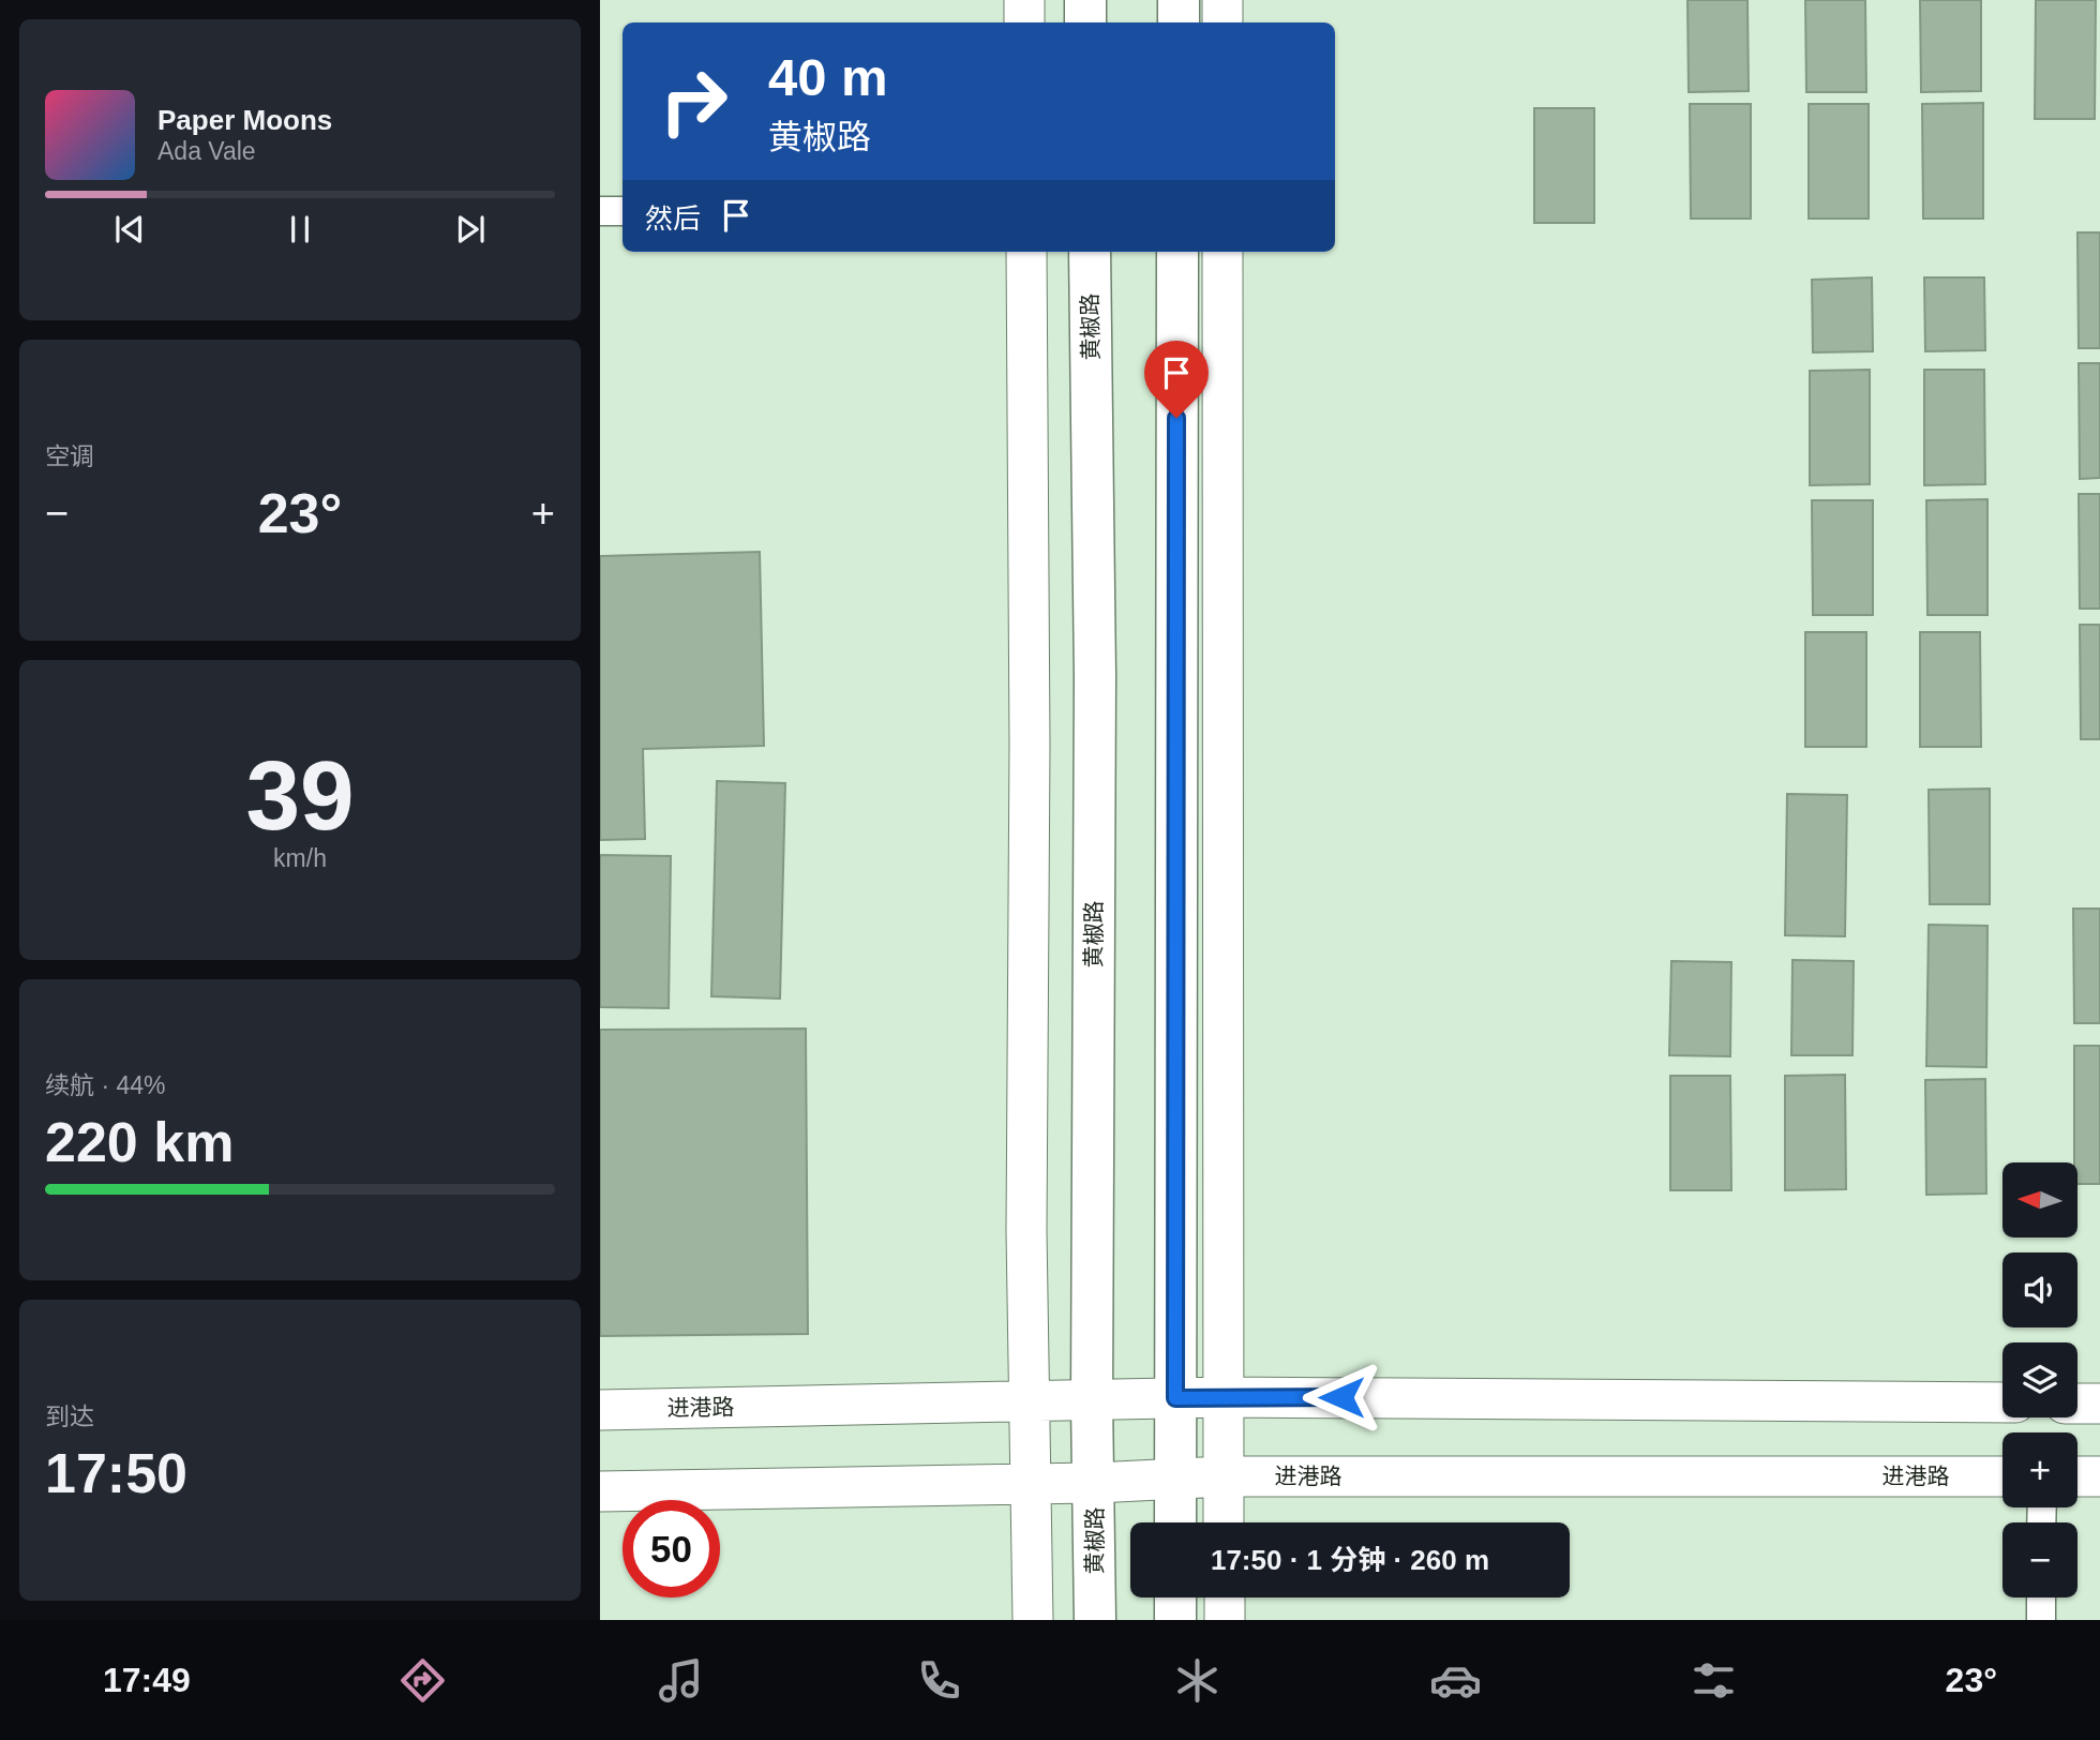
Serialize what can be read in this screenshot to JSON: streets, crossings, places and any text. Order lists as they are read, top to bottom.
{
  "streets": {
    "main road": ["黄椒路", "进港路"]
  },
  "crossings": [
    ["黄椒路", "进港路"]
  ],
  "north": "left",
  "page": {
    "turn": ["40 m", "黄椒路"],
    "song": ["Paper Moons", "Ada Vale"],
    "then": "然后",
    "tile": [
      "空调",
      ["39", "km/h"],
      ["续航 · 44%", "220 km"],
      ["到达", "17:50"]
    ],
    "heat": ["−", "23°", "+"],
    "map_buttons": ["+", "−"],
    "limit": "50",
    "trip": "17:50 · 1 分钟 · 260 m",
    "tabs": ["17:49", "23°"]
  }
}
